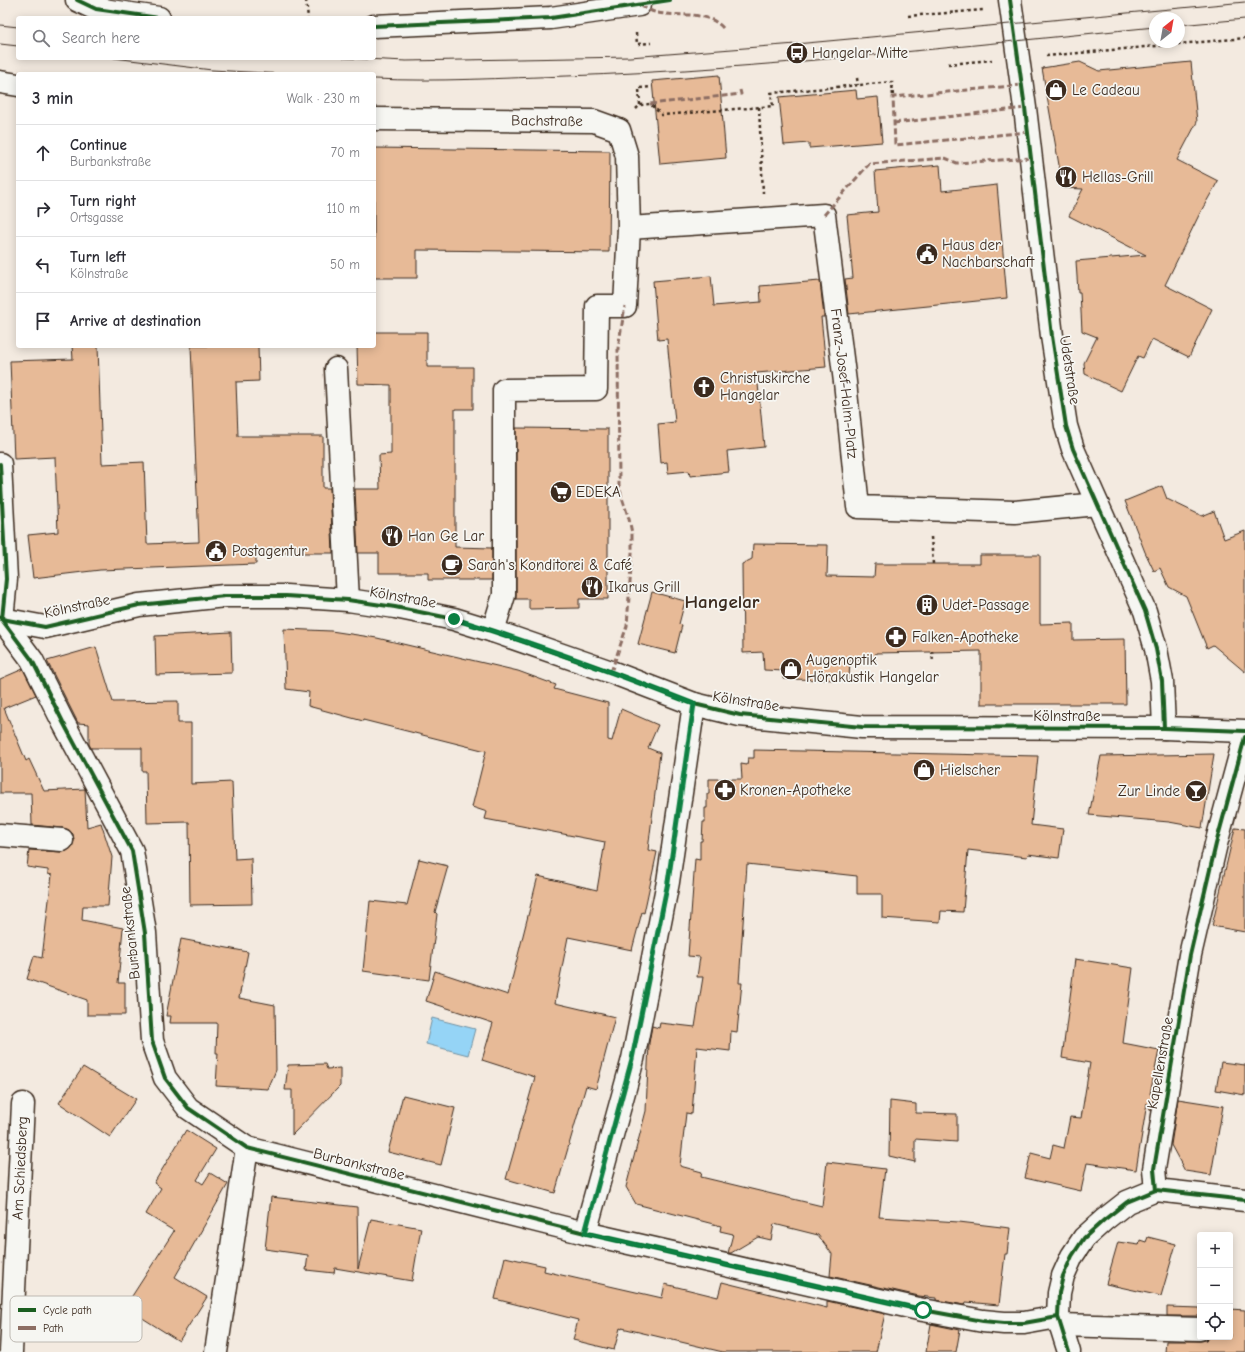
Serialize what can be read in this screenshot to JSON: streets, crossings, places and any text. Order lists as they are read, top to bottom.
{
  "streets": {
    "street": [
      "Bachstraße",
      "Udetstraße",
      "Franz-Josef-Halm-Platz",
      "Kölnstraße",
      "Burbankstraße",
      "Kapellenstraße",
      "Am Schiedsberg"
    ]
  },
  "crossings": [
    ["Bachstraße", "Franz-Josef-Halm-Platz"],
    ["Udetstraße", "Franz-Josef-Halm-Platz"],
    ["Udetstraße", "Kölnstraße"],
    ["Kölnstraße", "Burbankstraße"]
  ],
  "districts": ["Hangelar"],
  "places": {
    "bus stop": ["Hangelar Mitte"],
    "shop": ["Le Cadeau", "Augenoptik Hörakustik Hangelar", "Hielscher"],
    "restaurant": ["Hellas-Grill", "Han Ge Lar", "Ikarus Grill"],
    "public building": ["Haus der Nachbarschaft", "Postagentur"],
    "church": ["Christuskirche Hangelar"],
    "supermarket": ["EDEKA"],
    "cafe": ["Sarah's Konditorei & Café"],
    "building": ["Udet-Passage"],
    "pharmacy": ["Falken-Apotheke", "Kronen-Apotheke"],
    "bar": ["Zur Linde"]
  },
  "legend": ["Cycle path", "Path"],
  "north": "top right",
  "page": {
    "search": "Search here",
    "heading": ["3 min", "Walk · 230 m"],
    "list": [
      ["Continue", "Burbankstraße", "70 m"],
      ["Turn right", "Ortsgasse", "110 m"],
      ["Turn left", "Kölnstraße", "50 m"],
      "Arrive at destination"
    ],
    "map_buttons": ["+", "−"]
  }
}
